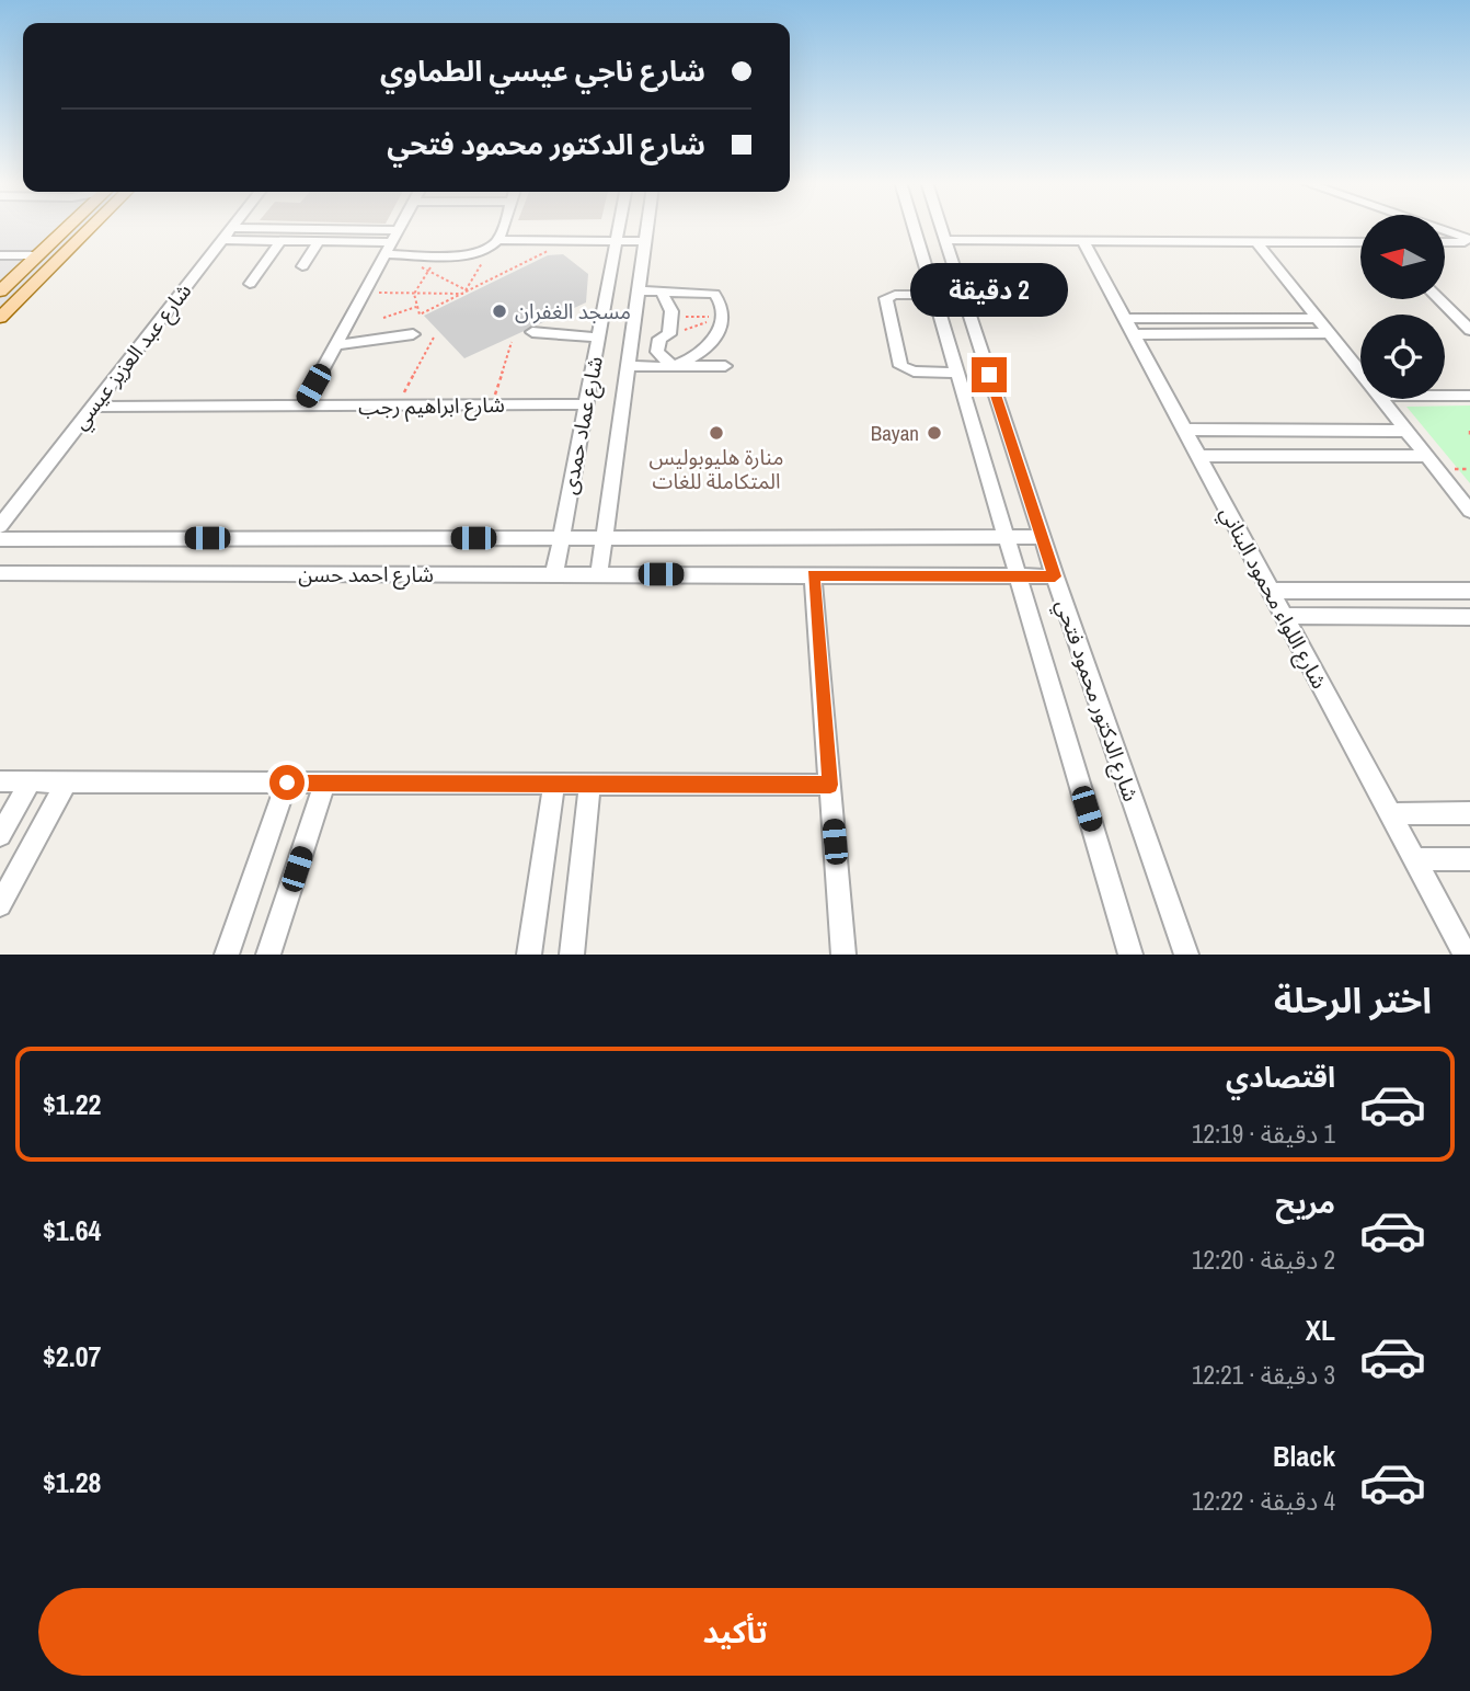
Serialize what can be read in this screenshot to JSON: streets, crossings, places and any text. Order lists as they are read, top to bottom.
{
  "streets": {
    "street": [
      "شارع عبد العزيز عيسي",
      "شارع ابراهيم رجب",
      "شارع عماد حمدى",
      "شارع احمد حسن",
      "شارع اللواء محمود البناني",
      "شارع الدكتور محمود فتحي"
    ]
  },
  "crossings": [
    ["شارع عبد العزيز عيسي", "شارع ابراهيم رجب"],
    ["شارع ابراهيم رجب", "شارع عماد حمدى"],
    ["شارع عماد حمدى", "شارع احمد حسن"],
    ["شارع احمد حسن", "شارع الدكتور محمود فتحي"]
  ],
  "places": ["مسجد الغفران", "منارة هليوبوليس المتكاملة للغات", "Bayan"],
  "north": "left",
  "page": {
    "banner": ["شارع ناجي عيسي الطماوي", "شارع الدكتور محمود فتحي"],
    "bubble": "2 دقيقة",
    "heading": "اختر الرحلة",
    "list": [
      {
        "name": "اقتصادي",
        "note": "1 دقيقة · 12:19",
        "value": "$1.22"
      },
      {
        "name": "مريح",
        "note": "2 دقيقة · 12:20",
        "value": "$1.64"
      },
      {
        "name": "XL",
        "note": "3 دقيقة · 12:21",
        "value": "$2.07"
      },
      {
        "name": "Black",
        "note": "4 دقيقة · 12:22",
        "value": "$1.28"
      }
    ],
    "buttons": "تأكيد"
  }
}
